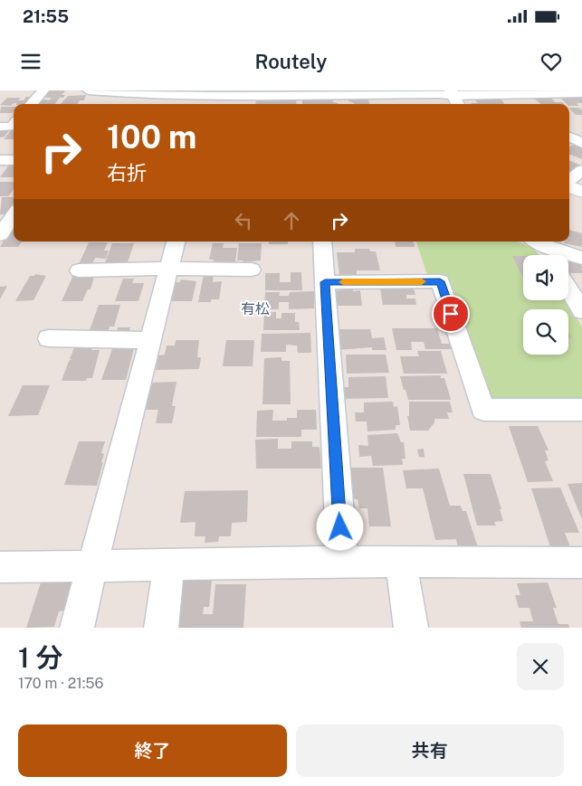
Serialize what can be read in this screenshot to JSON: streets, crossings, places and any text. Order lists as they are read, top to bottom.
{
  "districts": ["有松"],
  "page": {
    "status": "21:55",
    "header": "Routely",
    "turn": ["100 m", "右折"],
    "heading": ["1 分", "170 m · 21:56"],
    "buttons": ["終了", "共有"]
  }
}
